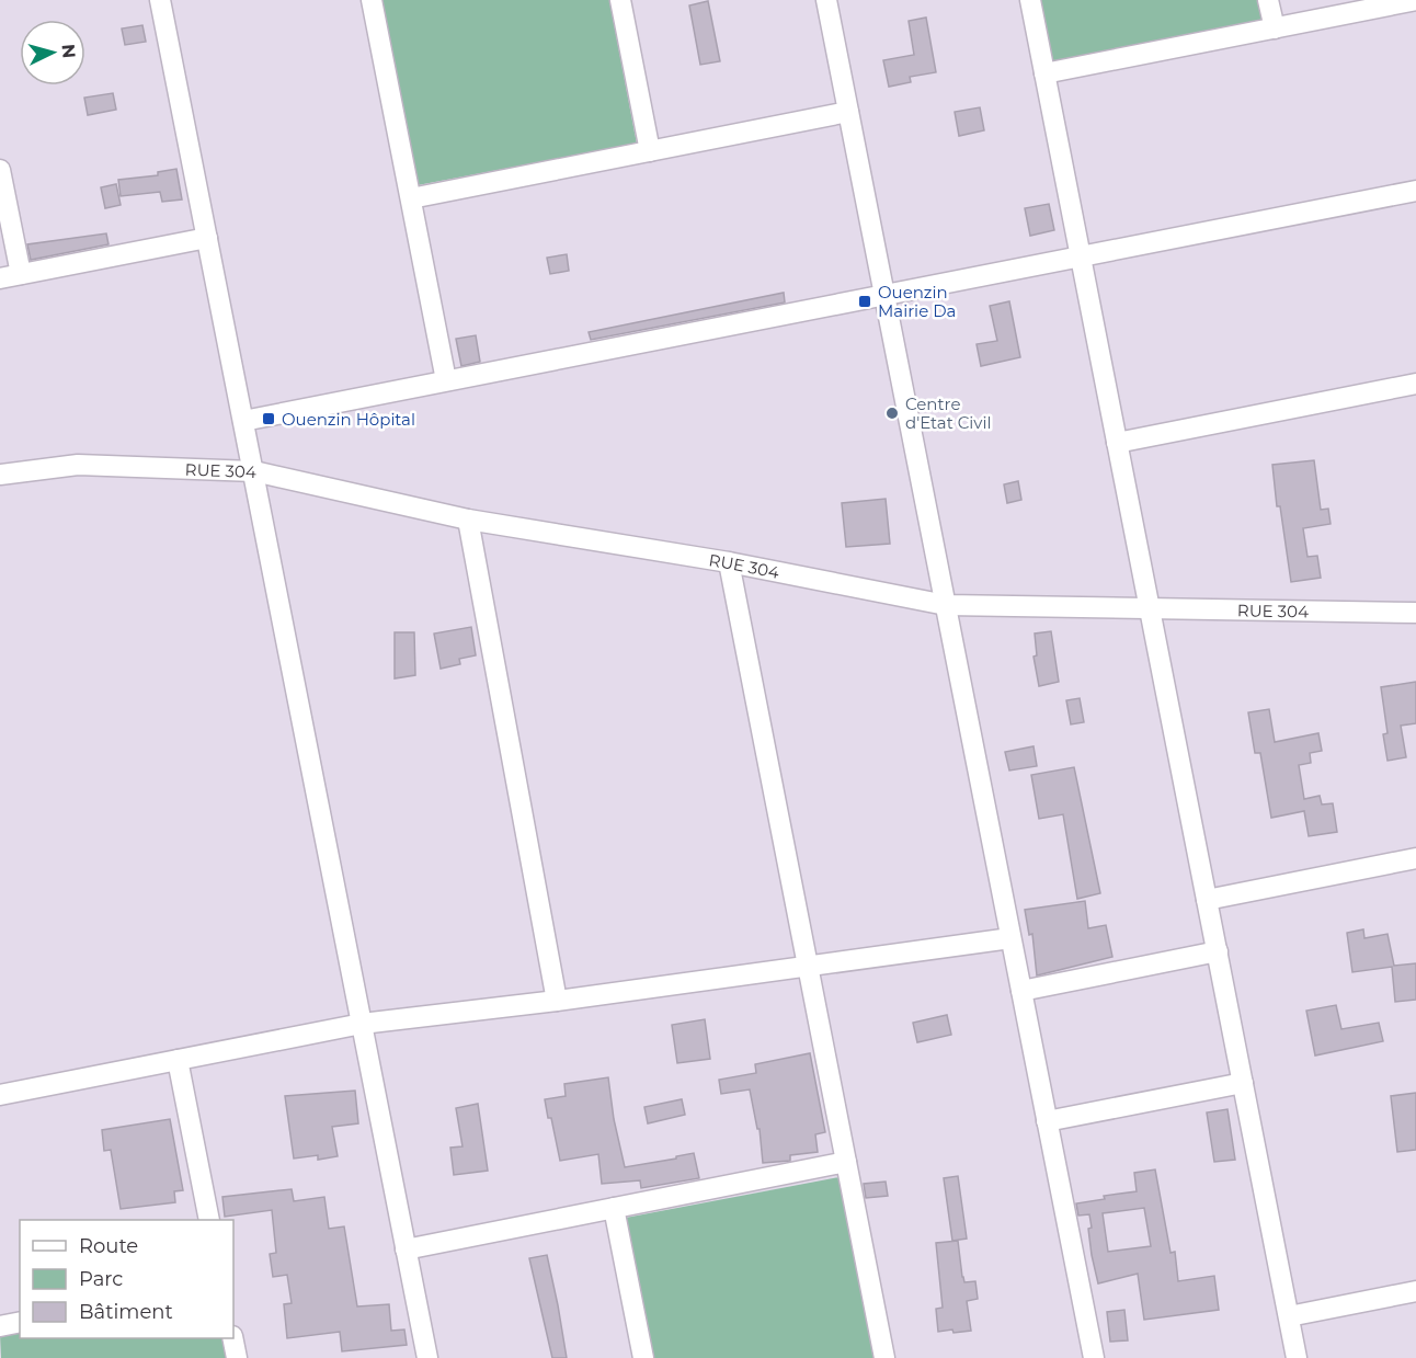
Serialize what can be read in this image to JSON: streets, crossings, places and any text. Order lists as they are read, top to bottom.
{
  "streets": {
    "street": ["RUE 304"]
  },
  "places": {
    "transit": ["Ouenzin Mairie Da", "Ouenzin Hôpital"],
    "other": ["Centre d'Etat Civil"]
  },
  "legend": ["Route", "Parc", "Bâtiment"],
  "north": "right"
}
